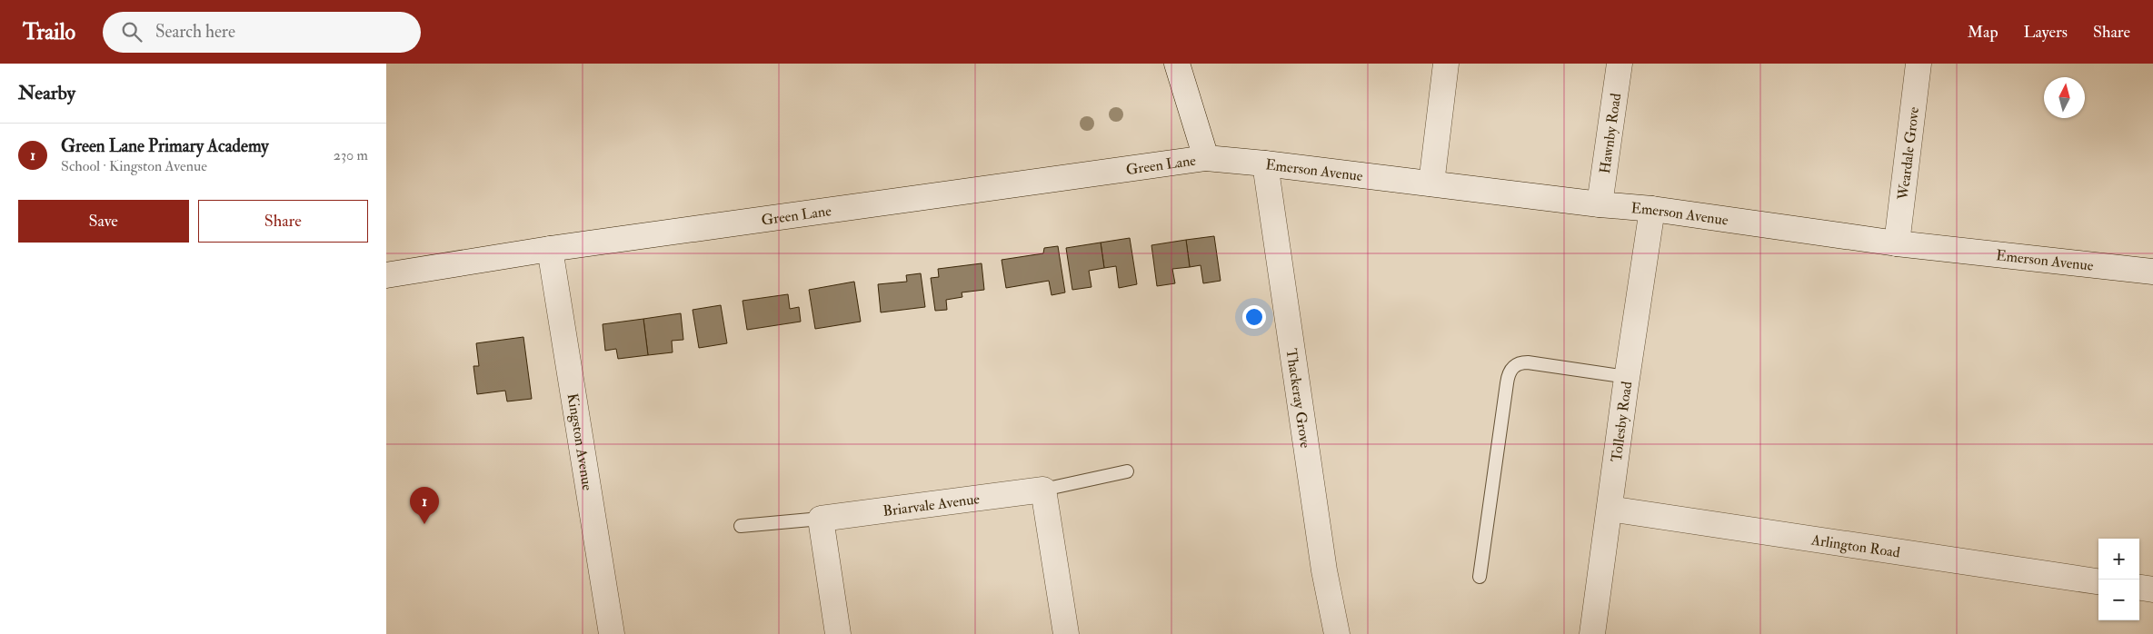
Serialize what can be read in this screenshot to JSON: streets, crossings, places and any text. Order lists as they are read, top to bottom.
{
  "streets": {
    "street": [
      "Hawnby Road",
      "Weardale Grove",
      "Green Lane",
      "Emerson Avenue",
      "Thackeray Grove",
      "Tollesby Road",
      "Kingston Avenue",
      "Briarvale Avenue",
      "Arlington Road"
    ]
  },
  "crossings": [
    ["Hawnby Road", "Emerson Avenue"],
    ["Weardale Grove", "Emerson Avenue"],
    ["Green Lane", "Emerson Avenue"],
    ["Green Lane", "Kingston Avenue"],
    ["Emerson Avenue", "Thackeray Grove"],
    ["Emerson Avenue", "Tollesby Road"],
    ["Tollesby Road", "Arlington Road"]
  ],
  "north": "top",
  "page": {
    "header": "Trailo",
    "search": "Search here",
    "nav": ["Map", "Layers", "Share"],
    "heading": "Nearby",
    "list": [
      {
        "mark": "1",
        "name": "Green Lane Primary Academy",
        "note": "School · Kingston Avenue",
        "value": "230 m"
      }
    ],
    "buttons": ["Save", "Share"],
    "pins": "1",
    "map_buttons": ["+", "−"]
  }
}
